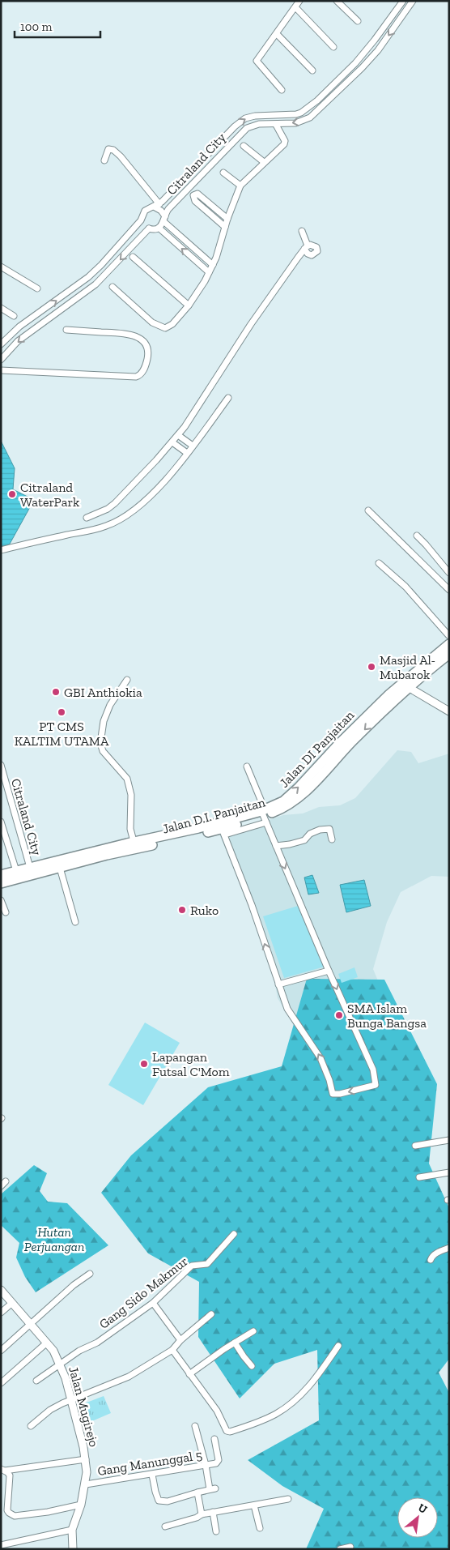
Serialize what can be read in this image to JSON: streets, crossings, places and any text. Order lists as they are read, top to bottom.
{
  "streets": {
    "highway": ["Jalan DI Panjaitan", "Jalan D.I. Panjaitan"],
    "street": [
      "Citraland City",
      "Gang Sido Makmur",
      "Jalan Mugirejo",
      "Gang Manunggal 5"
    ]
  },
  "crossings": [
    ["Citraland City", "Jalan DI Panjaitan"],
    ["Citraland City", "Jalan D.I. Panjaitan"],
    ["Jalan DI Panjaitan", "Jalan D.I. Panjaitan"],
    ["Gang Sido Makmur", "Jalan Mugirejo"],
    ["Jalan Mugirejo", "Gang Manunggal 5"]
  ],
  "parks": ["Hutan Perjuangan"],
  "places": [
    "Citraland WaterPark",
    "Masjid Al- Mubarok",
    "GBI Anthiokia",
    "PT CMS KALTIM UTAMA",
    "Ruko",
    "SMA Islam Bunga Bangsa",
    "Lapangan Futsal C'Mom"
  ],
  "scale_bar": "100 m",
  "north": "top right"
}
